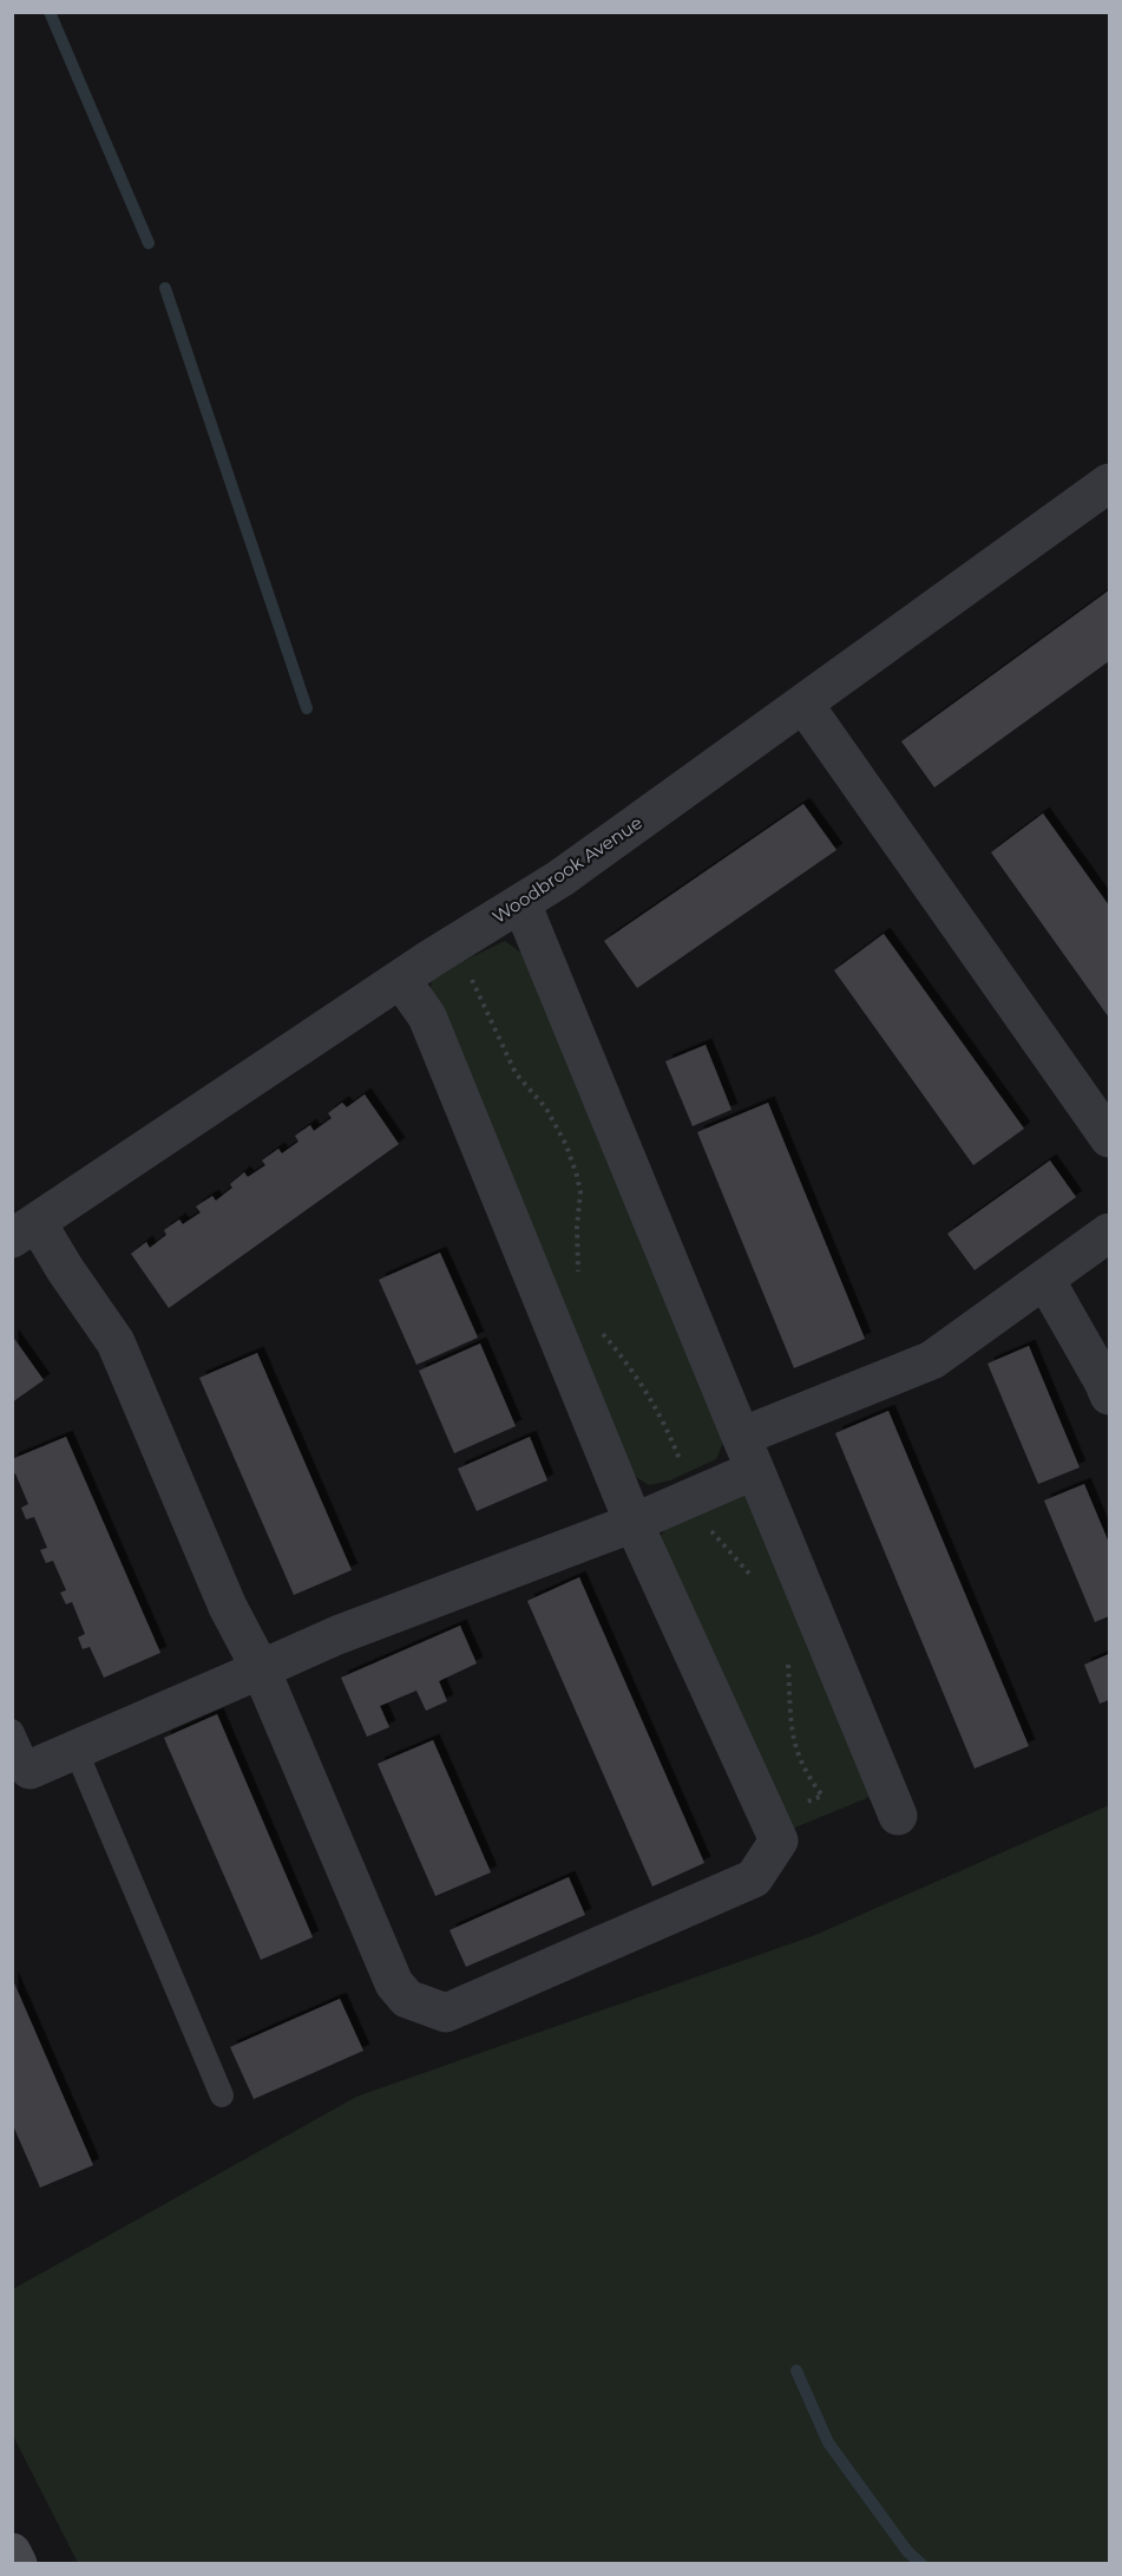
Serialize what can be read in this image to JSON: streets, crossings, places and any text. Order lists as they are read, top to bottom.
{
  "streets": {
    "street": ["Woodbrook Avenue"]
  }
}
